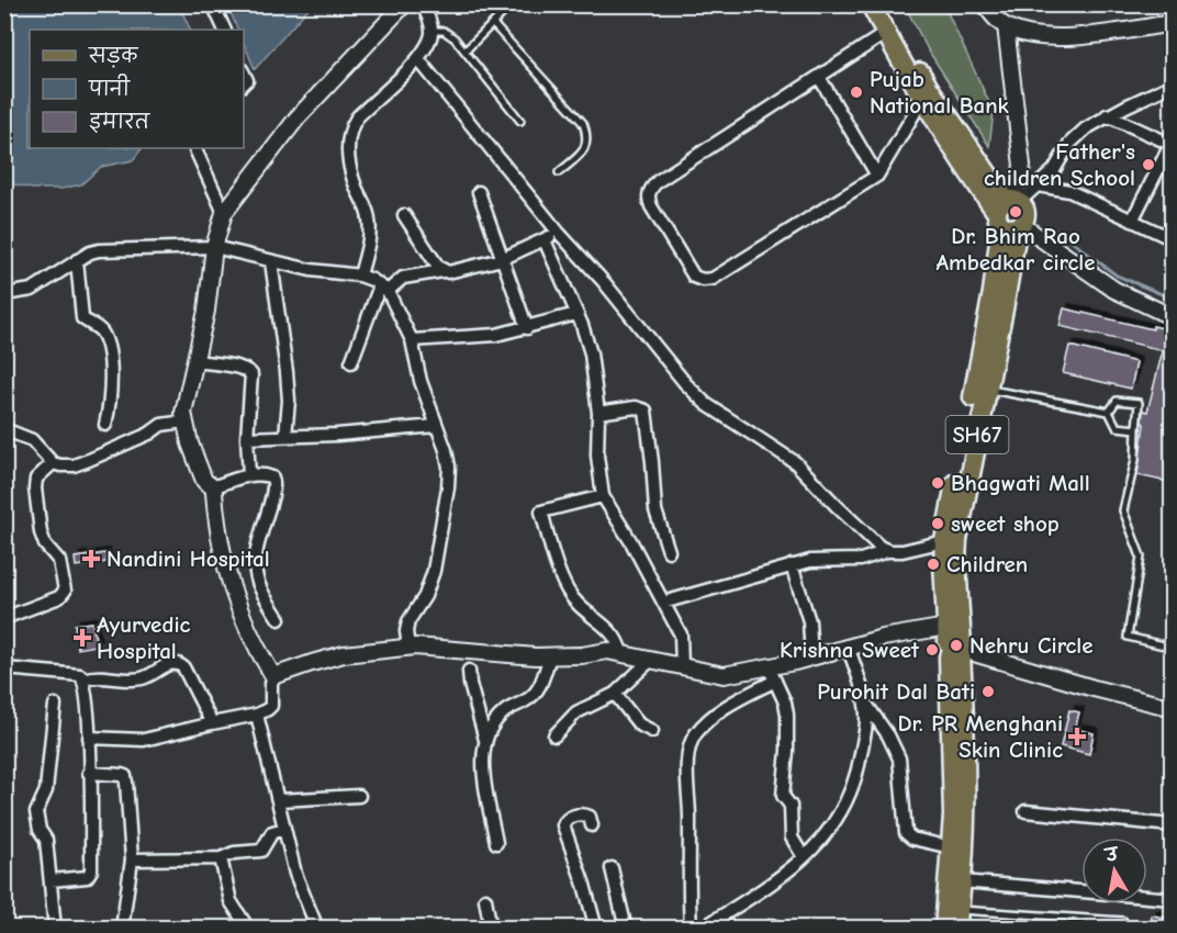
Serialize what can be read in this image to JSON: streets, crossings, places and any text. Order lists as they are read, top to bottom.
{
  "streets": {
    "main road": ["SH67"]
  },
  "places": {
    "other": [
      "Pujab National Bank",
      "Father's children School",
      "Dr. Bhim Rao Ambedkar circle",
      "Bhagwati Mall",
      "sweet shop",
      "Children",
      "Nehru Circle",
      "Krishna Sweet",
      "Purohit Dal Bati"
    ],
    "health": ["Nandini Hospital", "Ayurvedic Hospital", "Dr. PR Menghani Skin Clinic"]
  },
  "legend": ["सड़क", "पानी", "इमारत"],
  "north": "top"
}
